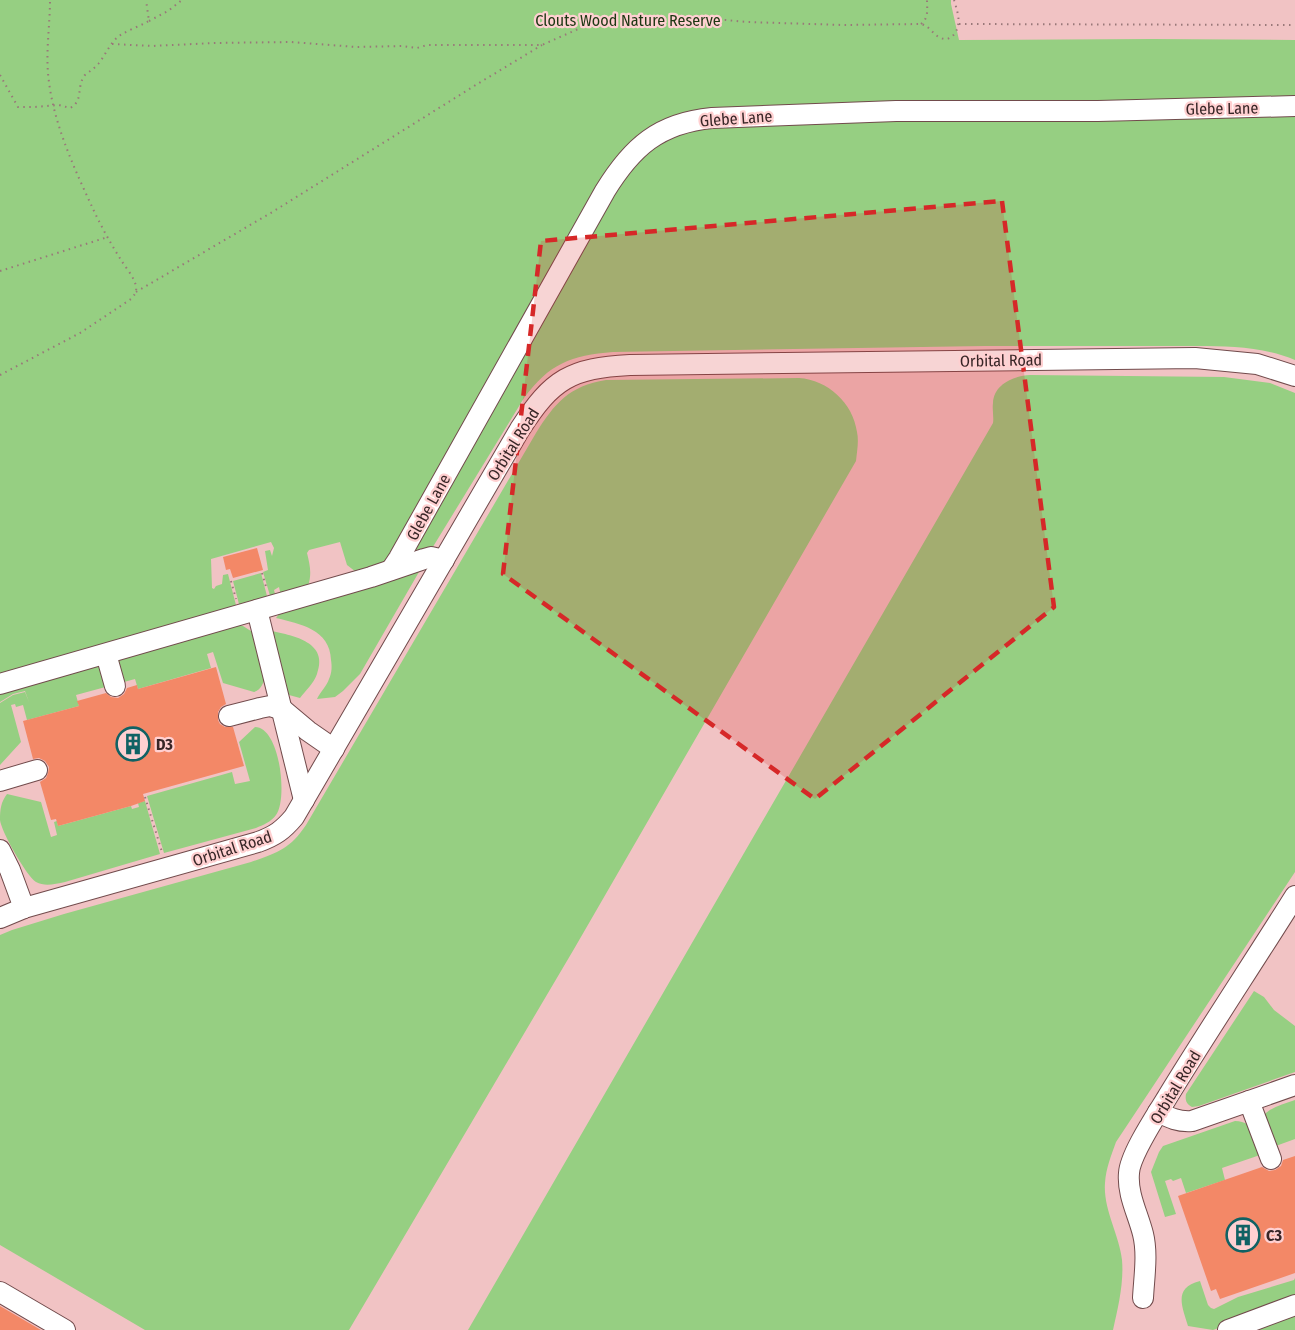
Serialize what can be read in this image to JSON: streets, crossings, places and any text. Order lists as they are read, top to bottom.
{
  "streets": {
    "lane": ["Glebe Lane", "Orbital Road"]
  },
  "crossings": [
    ["Glebe Lane", "Orbital Road"]
  ],
  "parks": ["Clouts Wood Nature Reserve"],
  "places": {
    "building": ["D3", "C3"]
  }
}
